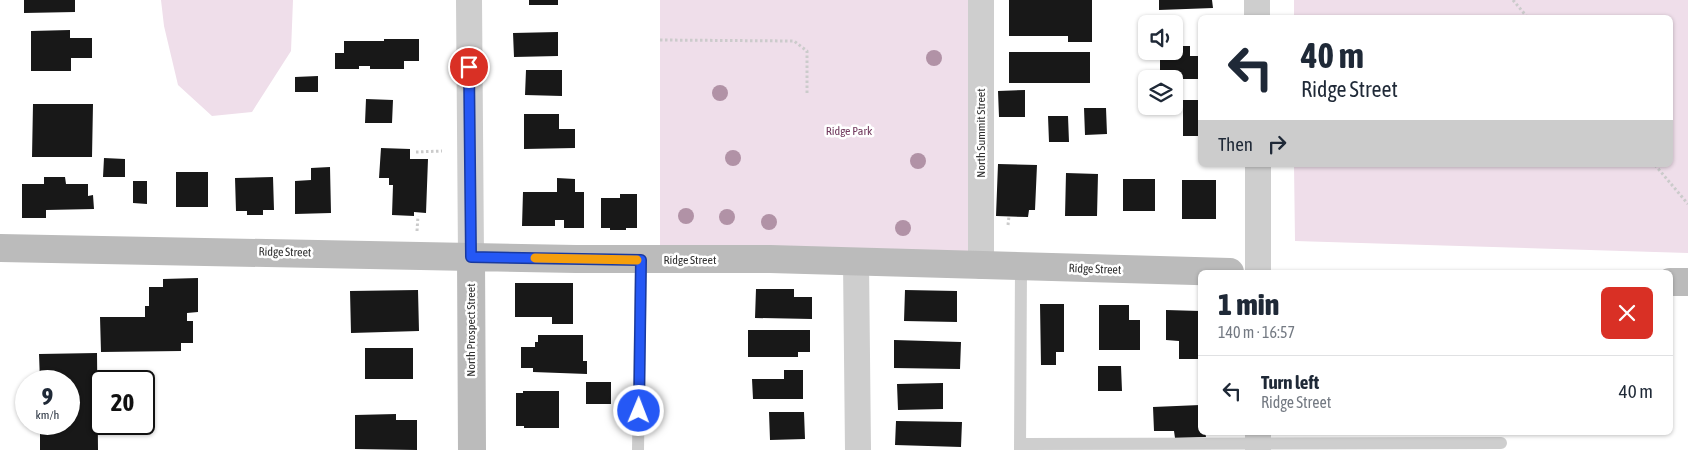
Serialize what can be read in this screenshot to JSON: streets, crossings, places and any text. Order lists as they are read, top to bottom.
{
  "streets": {
    "street": ["North Summit Street", "Ridge Street", "North Prospect Street"]
  },
  "crossings": [
    ["North Summit Street", "Ridge Street"],
    ["Ridge Street", "North Prospect Street"]
  ],
  "parks": ["Ridge Park"],
  "page": {
    "turn": ["40 m", "Ridge Street"],
    "then": "Then",
    "heading": ["1 min", "140 m · 16:57"],
    "list": [
      {
        "name": "Turn left",
        "note": "Ridge Street",
        "value": "40 m"
      }
    ],
    "speed": "9 km/h",
    "limit": "20"
  }
}
